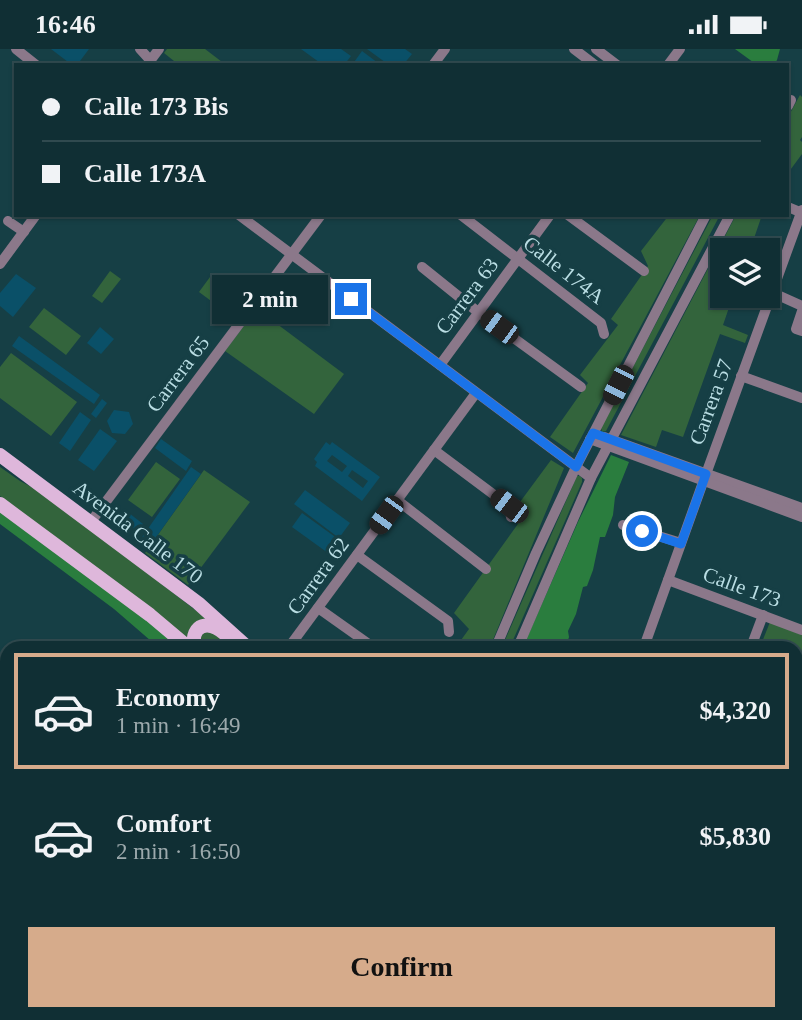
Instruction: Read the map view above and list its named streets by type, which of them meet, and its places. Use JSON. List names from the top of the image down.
{
  "streets": {
    "main road": ["Avenida Calle 170"],
    "street": [
      "Calle 174A",
      "Carrera 63",
      "Carrera 65",
      "Carrera 57",
      "Carrera 62",
      "Calle 173"
    ]
  },
  "crossings": [
    ["Calle 174A", "Carrera 63"],
    ["Carrera 65", "Avenida Calle 170"],
    ["Carrera 57", "Calle 173"]
  ],
  "page": {
    "status": "16:46",
    "banner": ["Calle 173 Bis", "Calle 173A"],
    "bubble": "2 min",
    "list": [
      {
        "name": "Economy",
        "note": "1 min · 16:49",
        "value": "$4,320"
      },
      {
        "name": "Comfort",
        "note": "2 min · 16:50",
        "value": "$5,830"
      }
    ],
    "buttons": "Confirm"
  }
}
